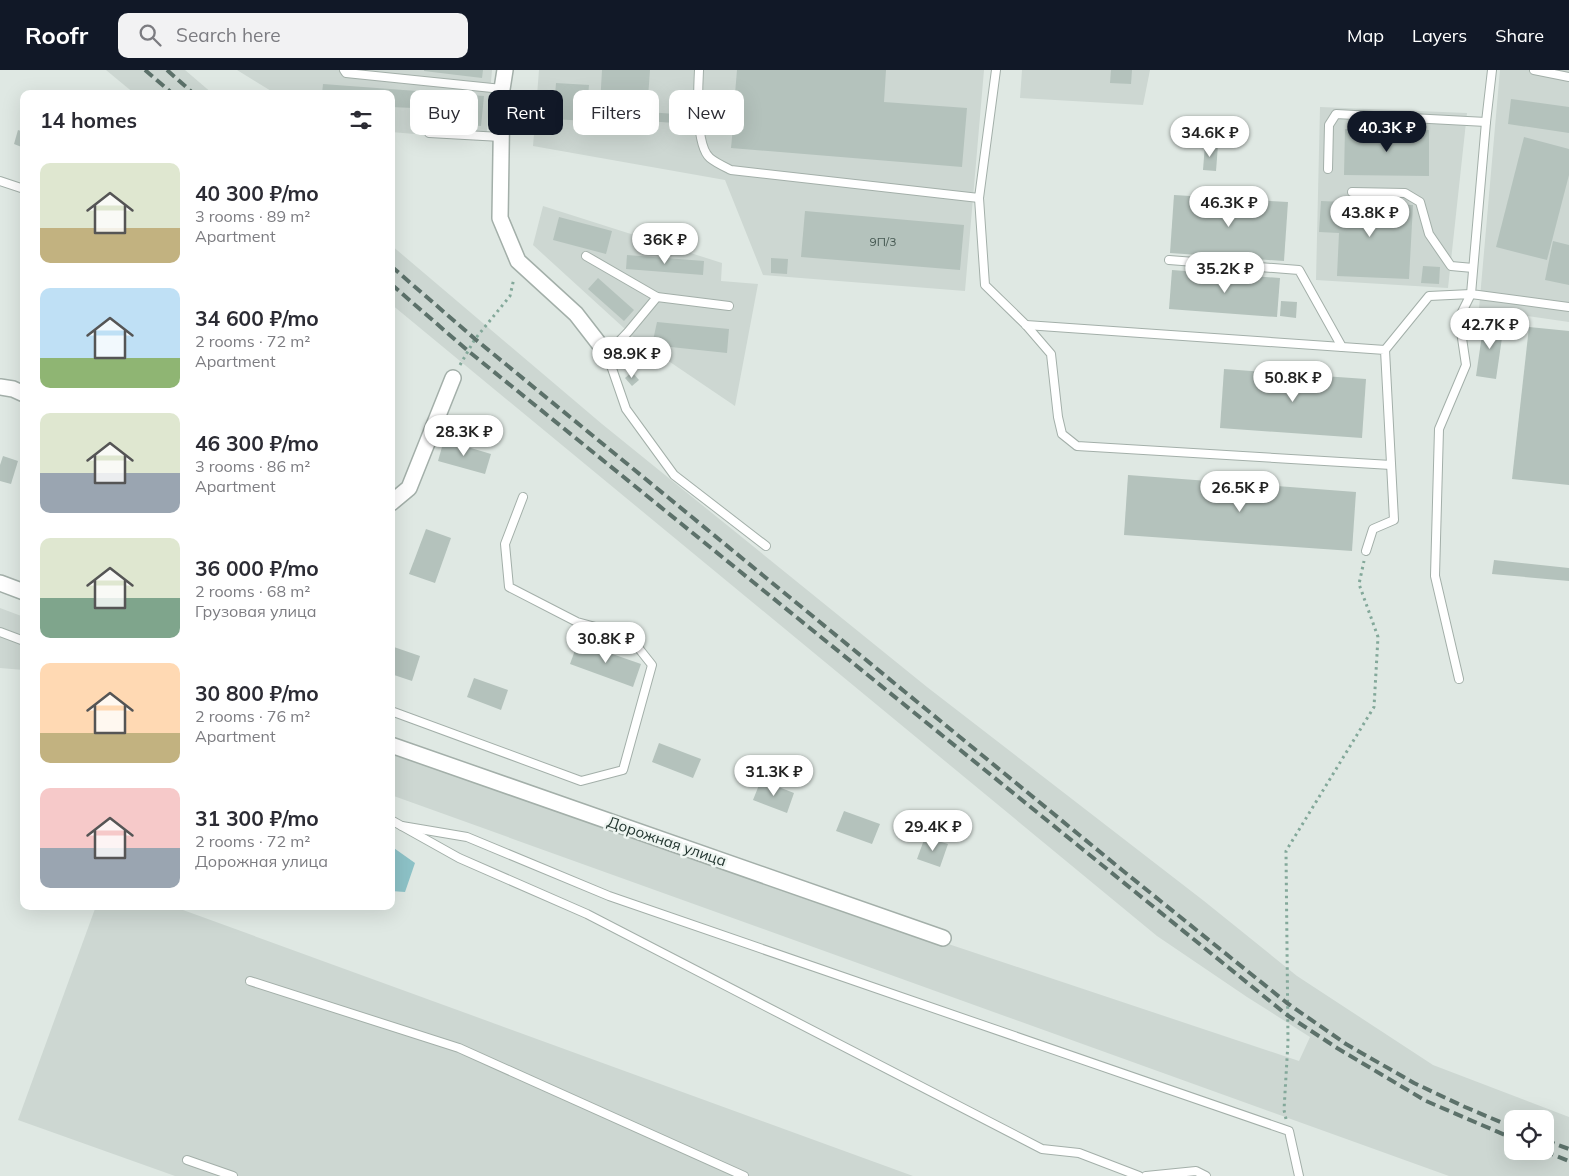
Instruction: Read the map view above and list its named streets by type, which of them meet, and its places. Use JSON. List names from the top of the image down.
{
  "streets": {
    "street": ["Дорожная улица"]
  },
  "house_numbers": ["9П/3"],
  "page": {
    "header": "Roofr",
    "search": "Search here",
    "nav": ["Map", "Layers", "Share"],
    "chip": [
      "Buy",
      "Rent",
      "Filters",
      "New"
    ],
    "heading": "14 homes",
    "price": [
      "40.3K ₽",
      "34.6K ₽",
      "46.3K ₽",
      "43.8K ₽",
      "36K ₽",
      "35.2K ₽",
      "42.7K ₽",
      "98.9K ₽",
      "50.8K ₽",
      "28.3K ₽",
      "26.5K ₽",
      "30.8K ₽",
      "31.3K ₽",
      "29.4K ₽"
    ],
    "list": [
      {
        "name": "40 300 ₽/mo",
        "note": "3 rooms · 89 m² · Apartment"
      },
      {
        "name": "34 600 ₽/mo",
        "note": "2 rooms · 72 m² · Apartment"
      },
      {
        "name": "46 300 ₽/mo",
        "note": "3 rooms · 86 m² · Apartment"
      },
      {
        "name": "36 000 ₽/mo",
        "note": "2 rooms · 68 m² · Грузовая улица"
      },
      {
        "name": "30 800 ₽/mo",
        "note": "2 rooms · 76 m² · Apartment"
      },
      {
        "name": "31 300 ₽/mo",
        "note": "2 rooms · 72 m² · Дорожная улица"
      }
    ]
  }
}
